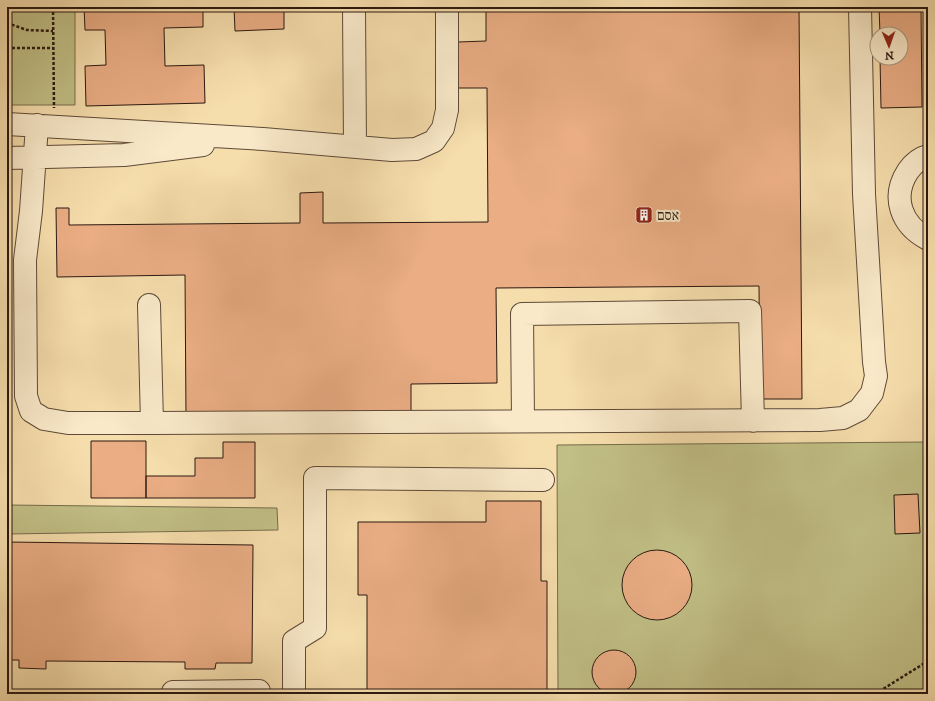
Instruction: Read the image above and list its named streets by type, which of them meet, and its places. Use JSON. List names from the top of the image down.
{
  "places": {
    "building": ["אסם"]
  },
  "north": "bottom"
}
